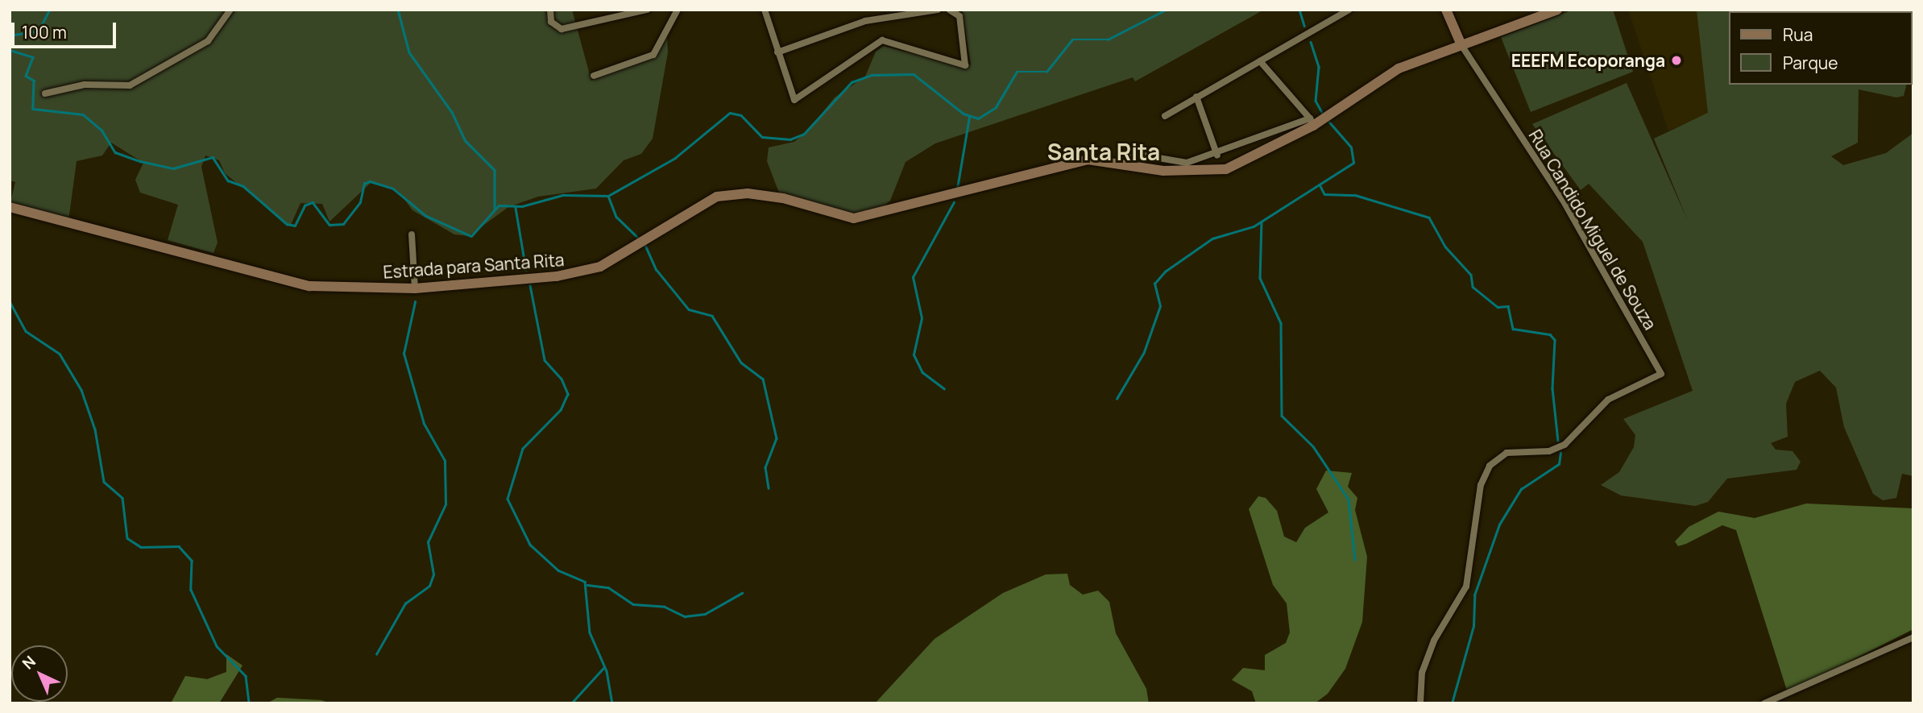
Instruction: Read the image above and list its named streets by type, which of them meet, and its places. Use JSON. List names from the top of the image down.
{
  "streets": {
    "main road": ["Estrada para Santa Rita"],
    "street": ["Rua Candido Miguel de Souza"]
  },
  "crossings": [
    ["Rua Candido Miguel de Souza", "Estrada para Santa Rita"]
  ],
  "districts": ["Santa Rita"],
  "places": ["EEEFM Ecoporanga"],
  "legend": ["Rua", "Parque"],
  "scale_bar": "100 m",
  "north": "top left"
}
